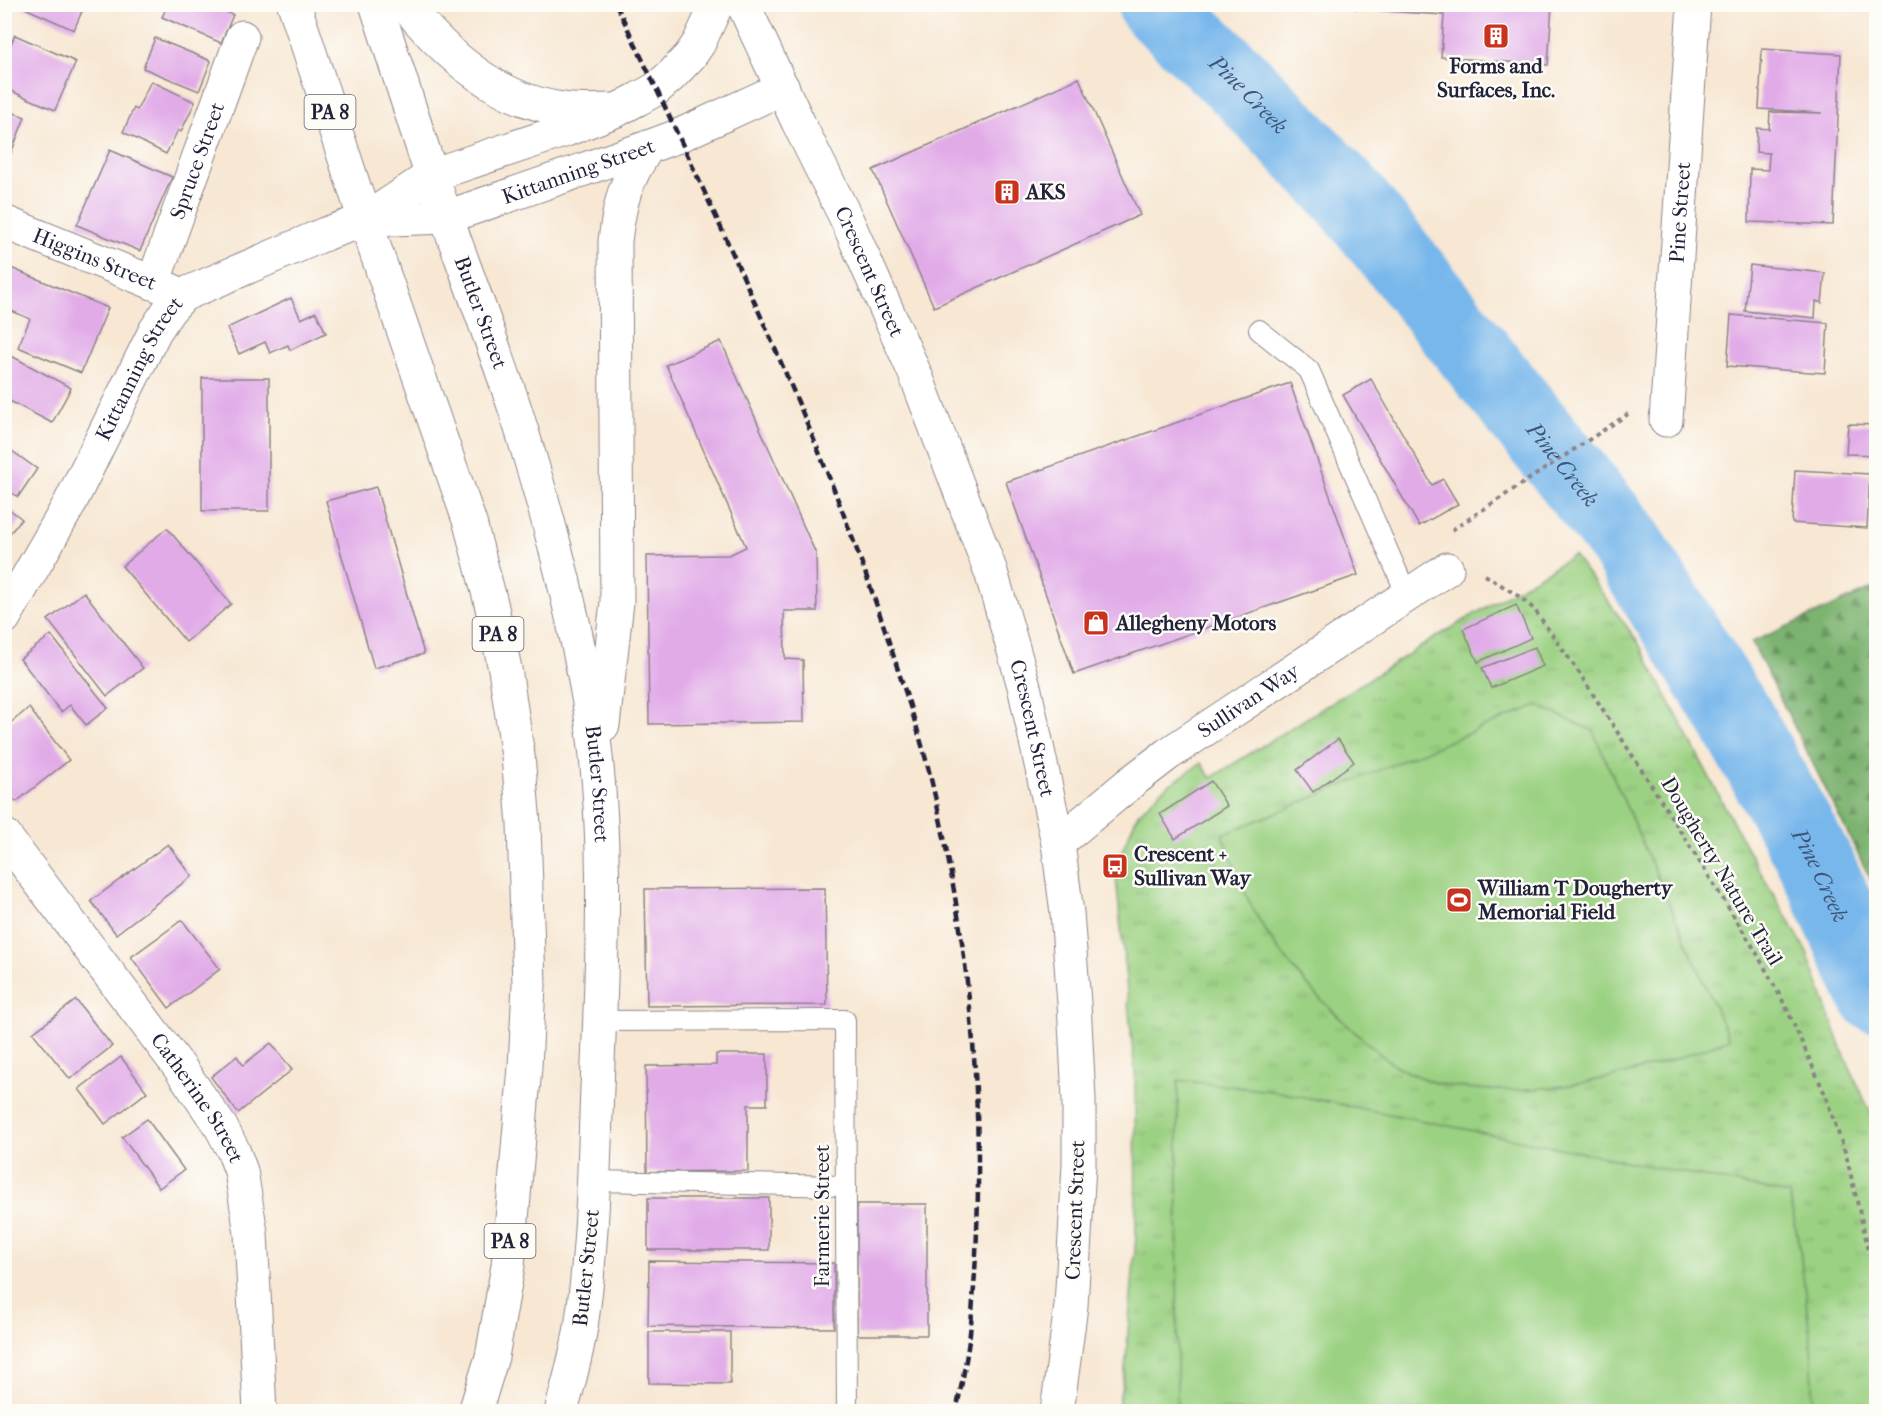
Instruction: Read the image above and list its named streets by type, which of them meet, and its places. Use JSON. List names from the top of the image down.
{
  "streets": {
    "main road": [
      "PA 8",
      "Spruce Street",
      "Kittanning Street",
      "Pine Street",
      "Higgins Street",
      "Crescent Street",
      "Butler Street",
      "Sullivan Way",
      "Catherine Street"
    ],
    "lane": ["Farmerie Street"],
    "path": ["Dougherty Nature Trail"]
  },
  "crossings": [
    ["PA 8", "Kittanning Street"],
    ["Spruce Street", "Higgins Street"],
    ["Kittanning Street", "Higgins Street"],
    ["Kittanning Street", "Crescent Street"],
    ["Kittanning Street", "Butler Street"],
    ["Crescent Street", "Sullivan Way"],
    ["Butler Street", "Farmerie Street"]
  ],
  "water": ["Pine Creek"],
  "places": {
    "building": ["Forms and Surfaces, Inc.", "AKS"],
    "shop": ["Allegheny Motors"],
    "bus stop": ["Crescent + Sullivan Way"],
    "sports": ["William T Dougherty Memorial Field"]
  }
}
